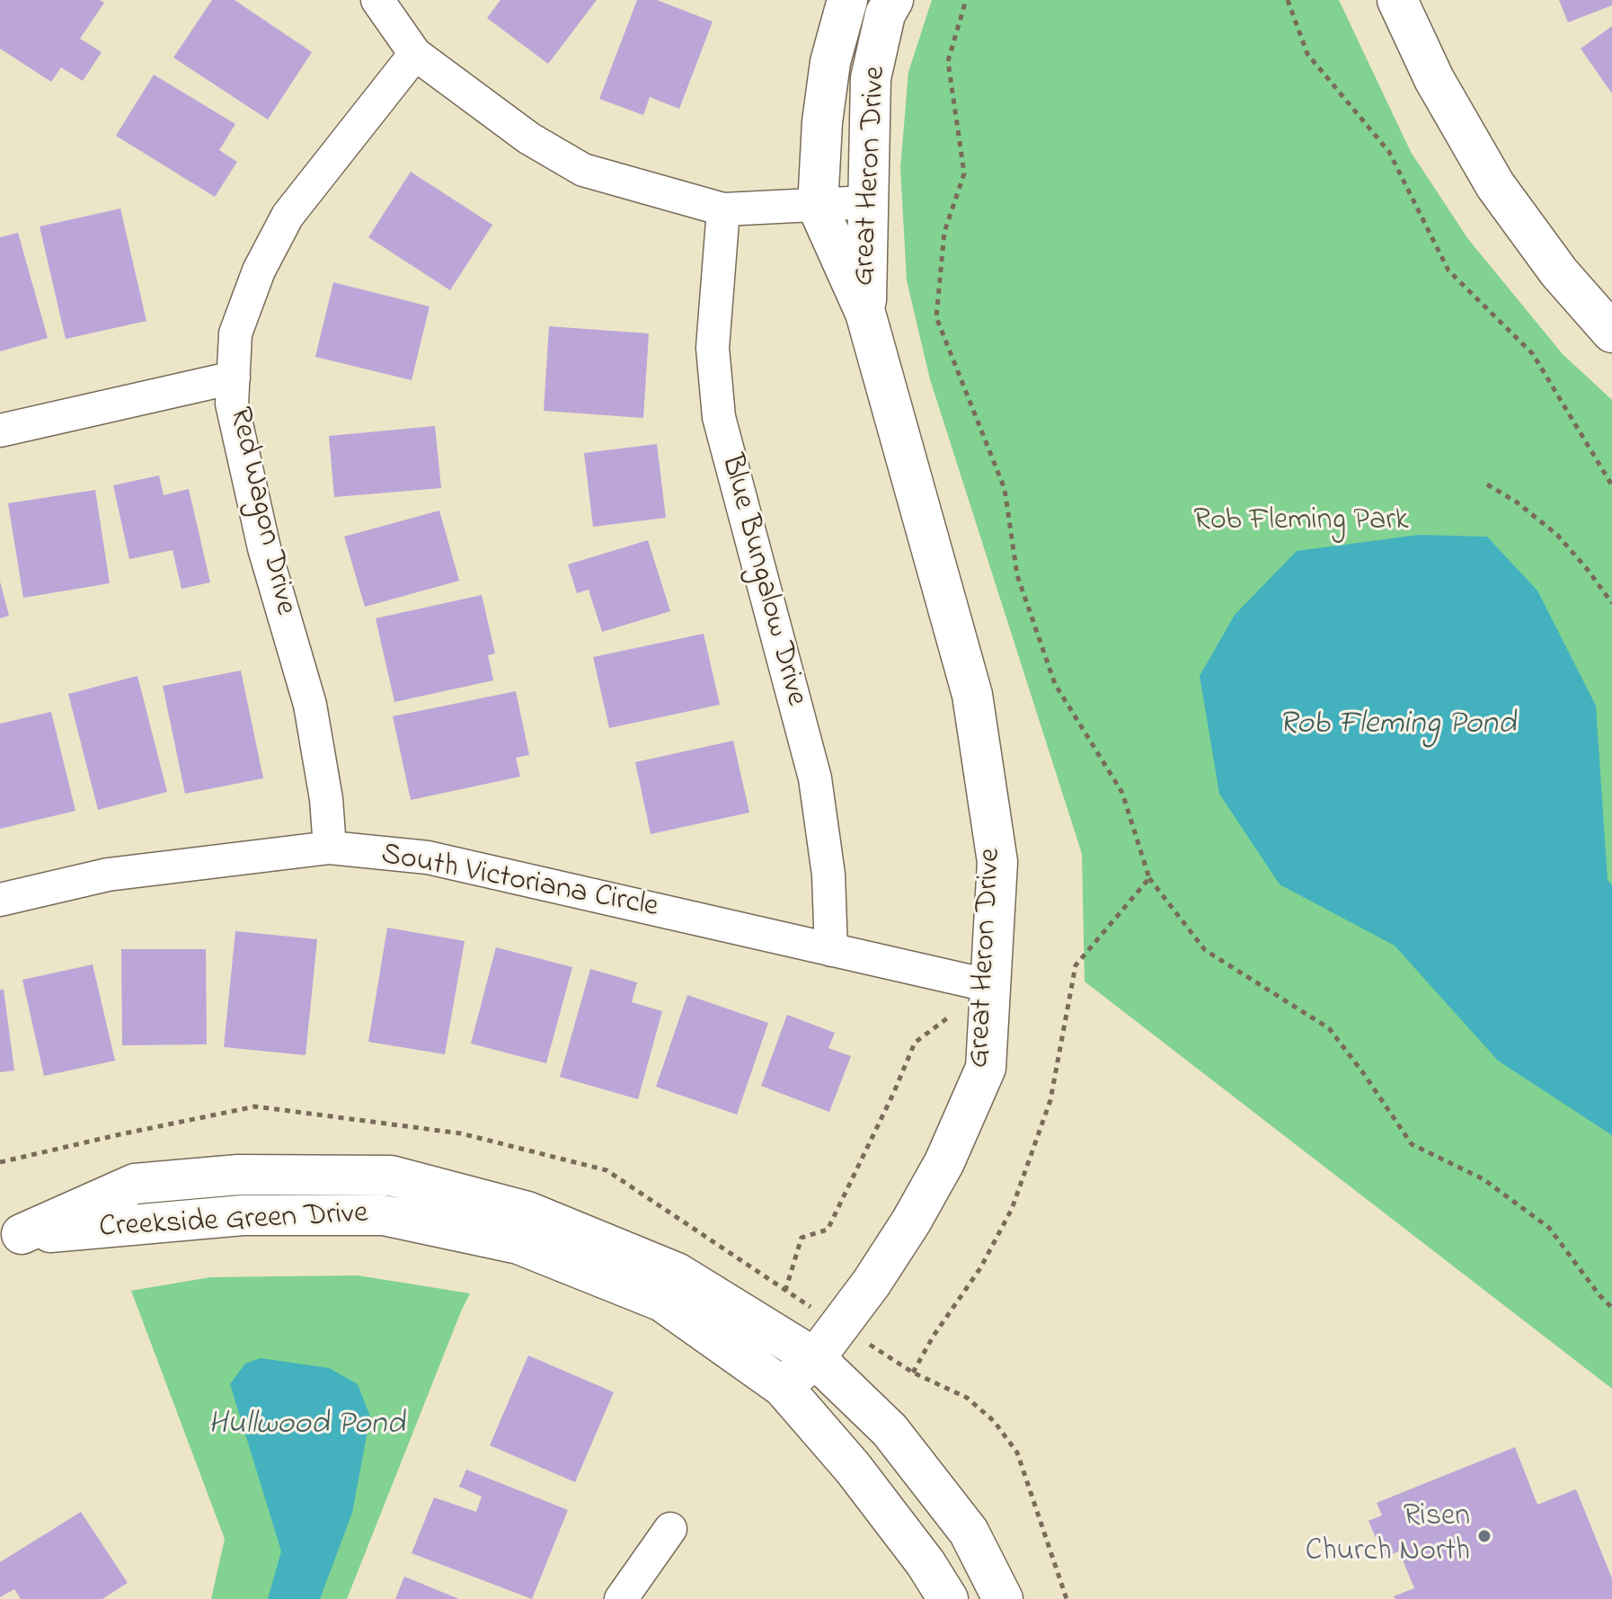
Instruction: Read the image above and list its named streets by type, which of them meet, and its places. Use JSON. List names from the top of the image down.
{
  "streets": {
    "main road": ["Great Heron Drive", "Creekside Green Drive"],
    "street": ["Red Wagon Drive", "Blue Bungalow Drive", "South Victoriana Circle"]
  },
  "crossings": [
    ["Great Heron Drive", "South Victoriana Circle"],
    ["Great Heron Drive", "Creekside Green Drive"],
    ["Red Wagon Drive", "South Victoriana Circle"],
    ["Blue Bungalow Drive", "South Victoriana Circle"]
  ],
  "water": ["Rob Fleming Pond", "Hullwood Pond"],
  "parks": ["Rob Fleming Park"],
  "places": ["Risen Church North"]
}
